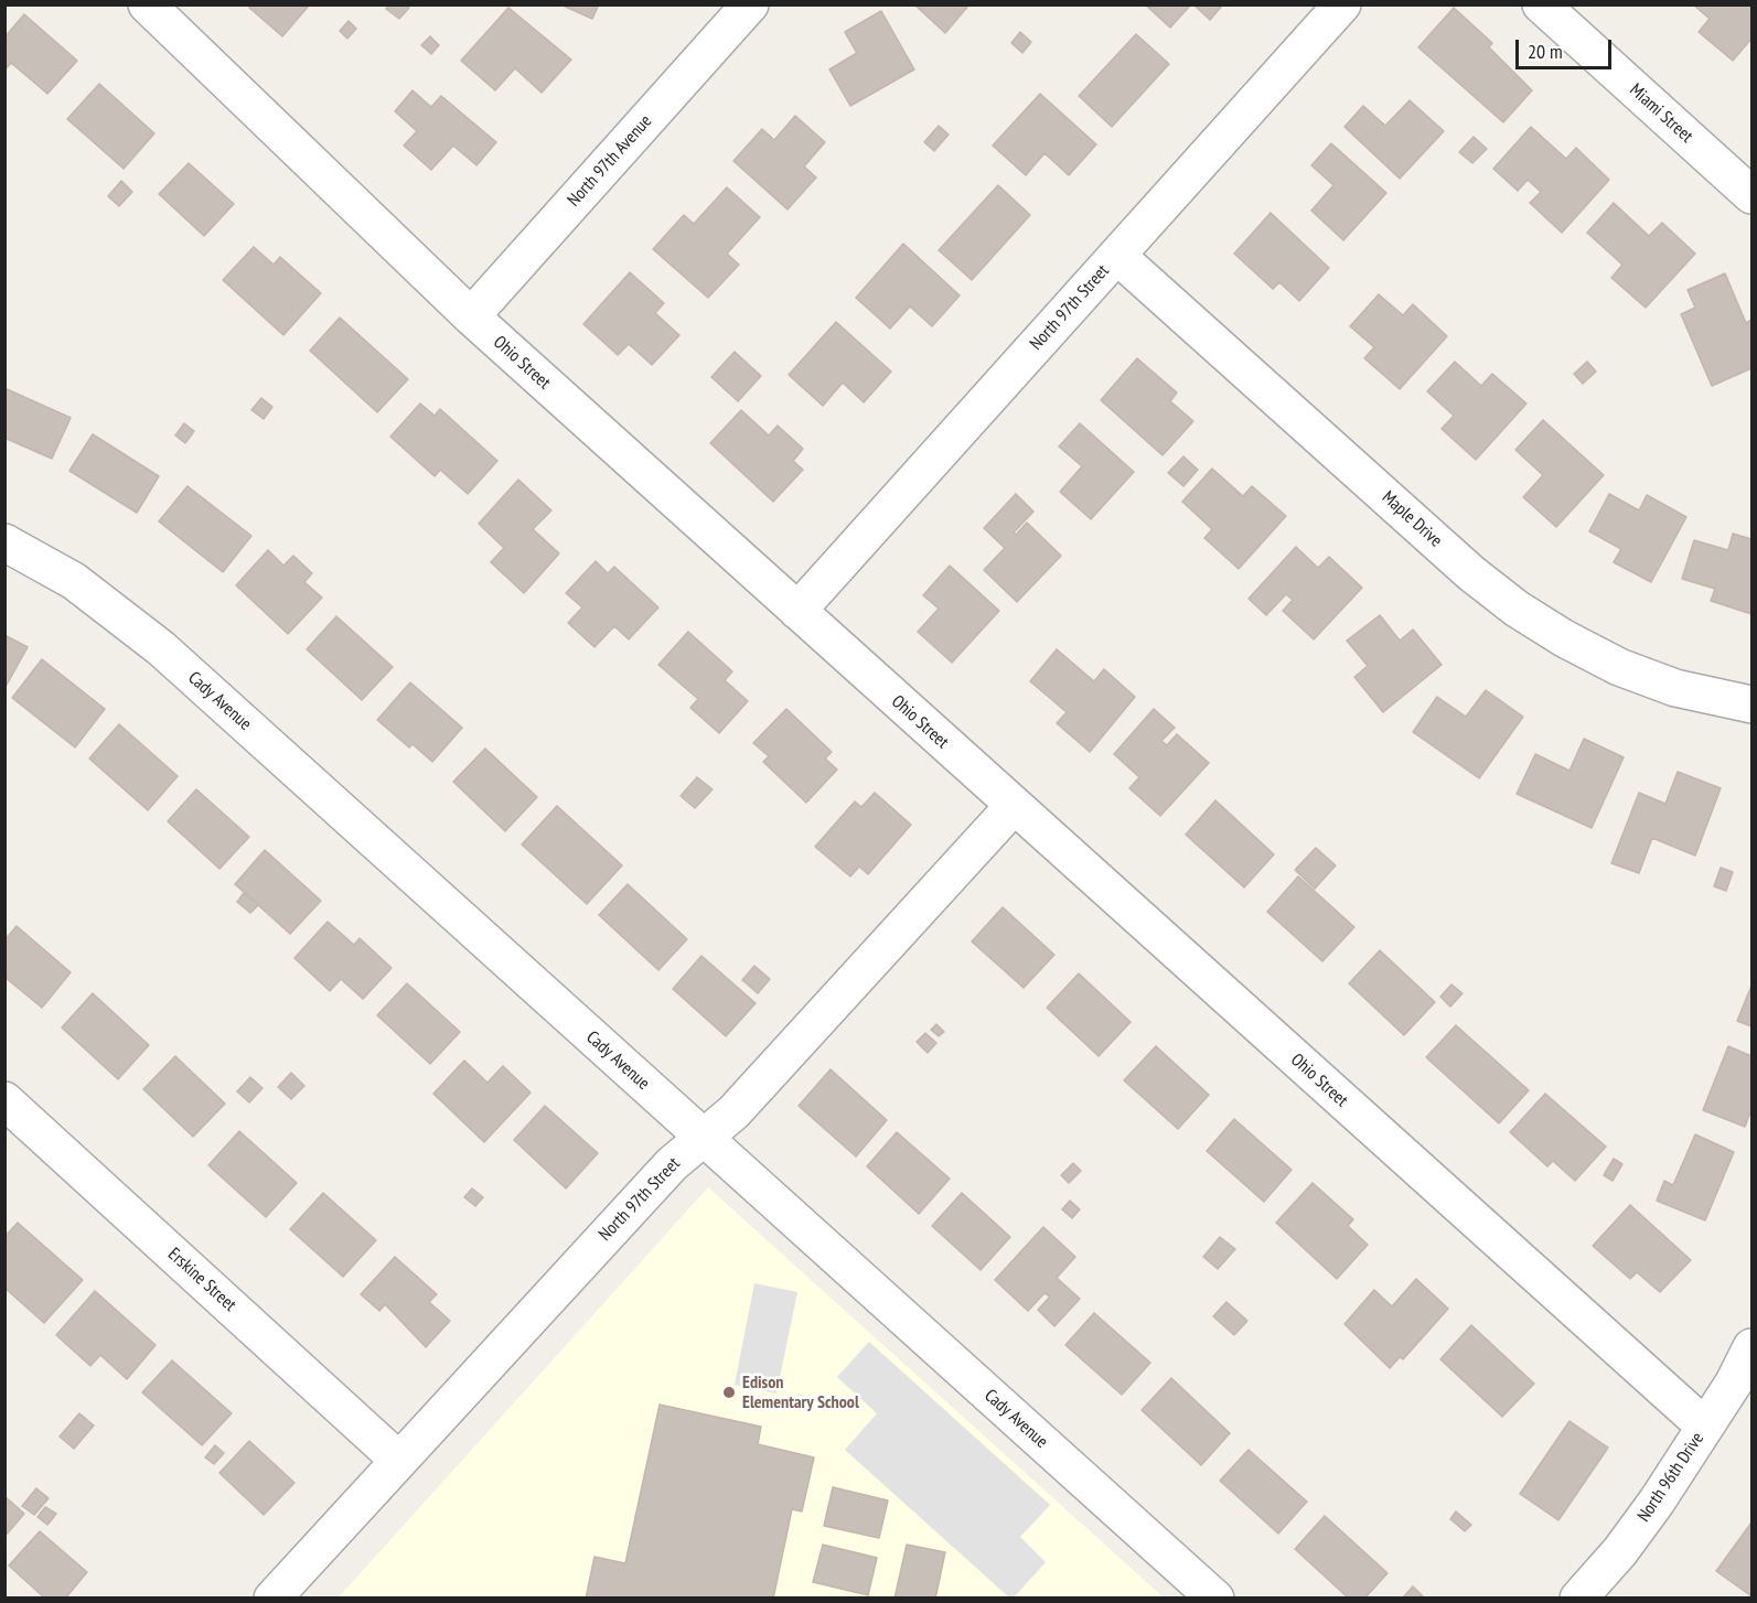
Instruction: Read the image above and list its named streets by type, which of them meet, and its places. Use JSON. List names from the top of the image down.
{
  "streets": {
    "street": [
      "Miami Street",
      "North 97th Avenue",
      "North 97th Street",
      "Ohio Street",
      "Maple Drive",
      "Cady Avenue",
      "Erskine Street",
      "North 96th Drive"
    ]
  },
  "crossings": [
    ["North 97th Avenue", "Ohio Street"],
    ["North 97th Street", "Ohio Street"],
    ["North 97th Street", "Maple Drive"],
    ["North 97th Street", "Cady Avenue"],
    ["North 97th Street", "Erskine Street"],
    ["Ohio Street", "North 96th Drive"]
  ],
  "places": ["Edison Elementary School"],
  "scale_bar": "20 m"
}
